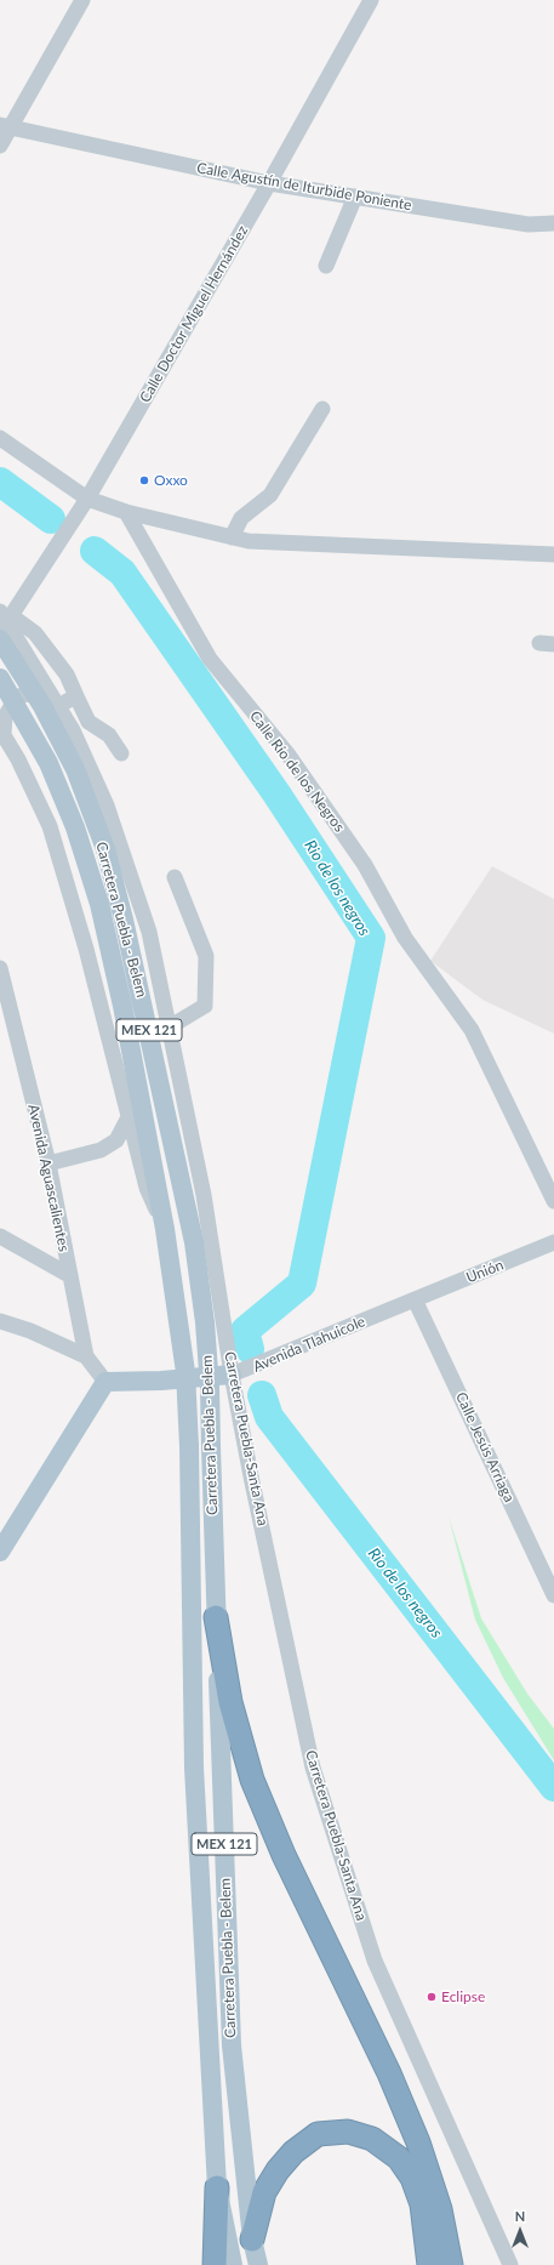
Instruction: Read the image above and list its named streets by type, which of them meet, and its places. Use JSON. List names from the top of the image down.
{
  "streets": {
    "main road": ["Carretera Puebla - Belem", "MEX 121", "Avenida Tlahuicole"],
    "street": [
      "Calle Agustín de Iturbide Poniente",
      "Calle Doctor Miguel Hernández",
      "Calle Río de los Negros",
      "Avenida Aguascalientes",
      "Unión",
      "Carretera Puebla-Santa Ana",
      "Calle Jesús Arriaga"
    ]
  },
  "crossings": [
    ["Calle Agustín de Iturbide Poniente", "Calle Doctor Miguel Hernández"],
    ["Calle Doctor Miguel Hernández", "Carretera Puebla - Belem"],
    ["Calle Doctor Miguel Hernández", "Carretera Puebla-Santa Ana"],
    ["Carretera Puebla - Belem", "Carretera Puebla-Santa Ana"],
    ["Avenida Aguascalientes", "Avenida Tlahuicole"],
    ["Unión", "Avenida Tlahuicole"],
    ["Unión", "Calle Jesús Arriaga"],
    ["Avenida Tlahuicole", "Carretera Puebla-Santa Ana"],
    ["Avenida Tlahuicole", "Calle Jesús Arriaga"]
  ],
  "water": ["Rio de los negros"],
  "places": ["Oxxo", "Eclipse"],
  "north": "top"
}
